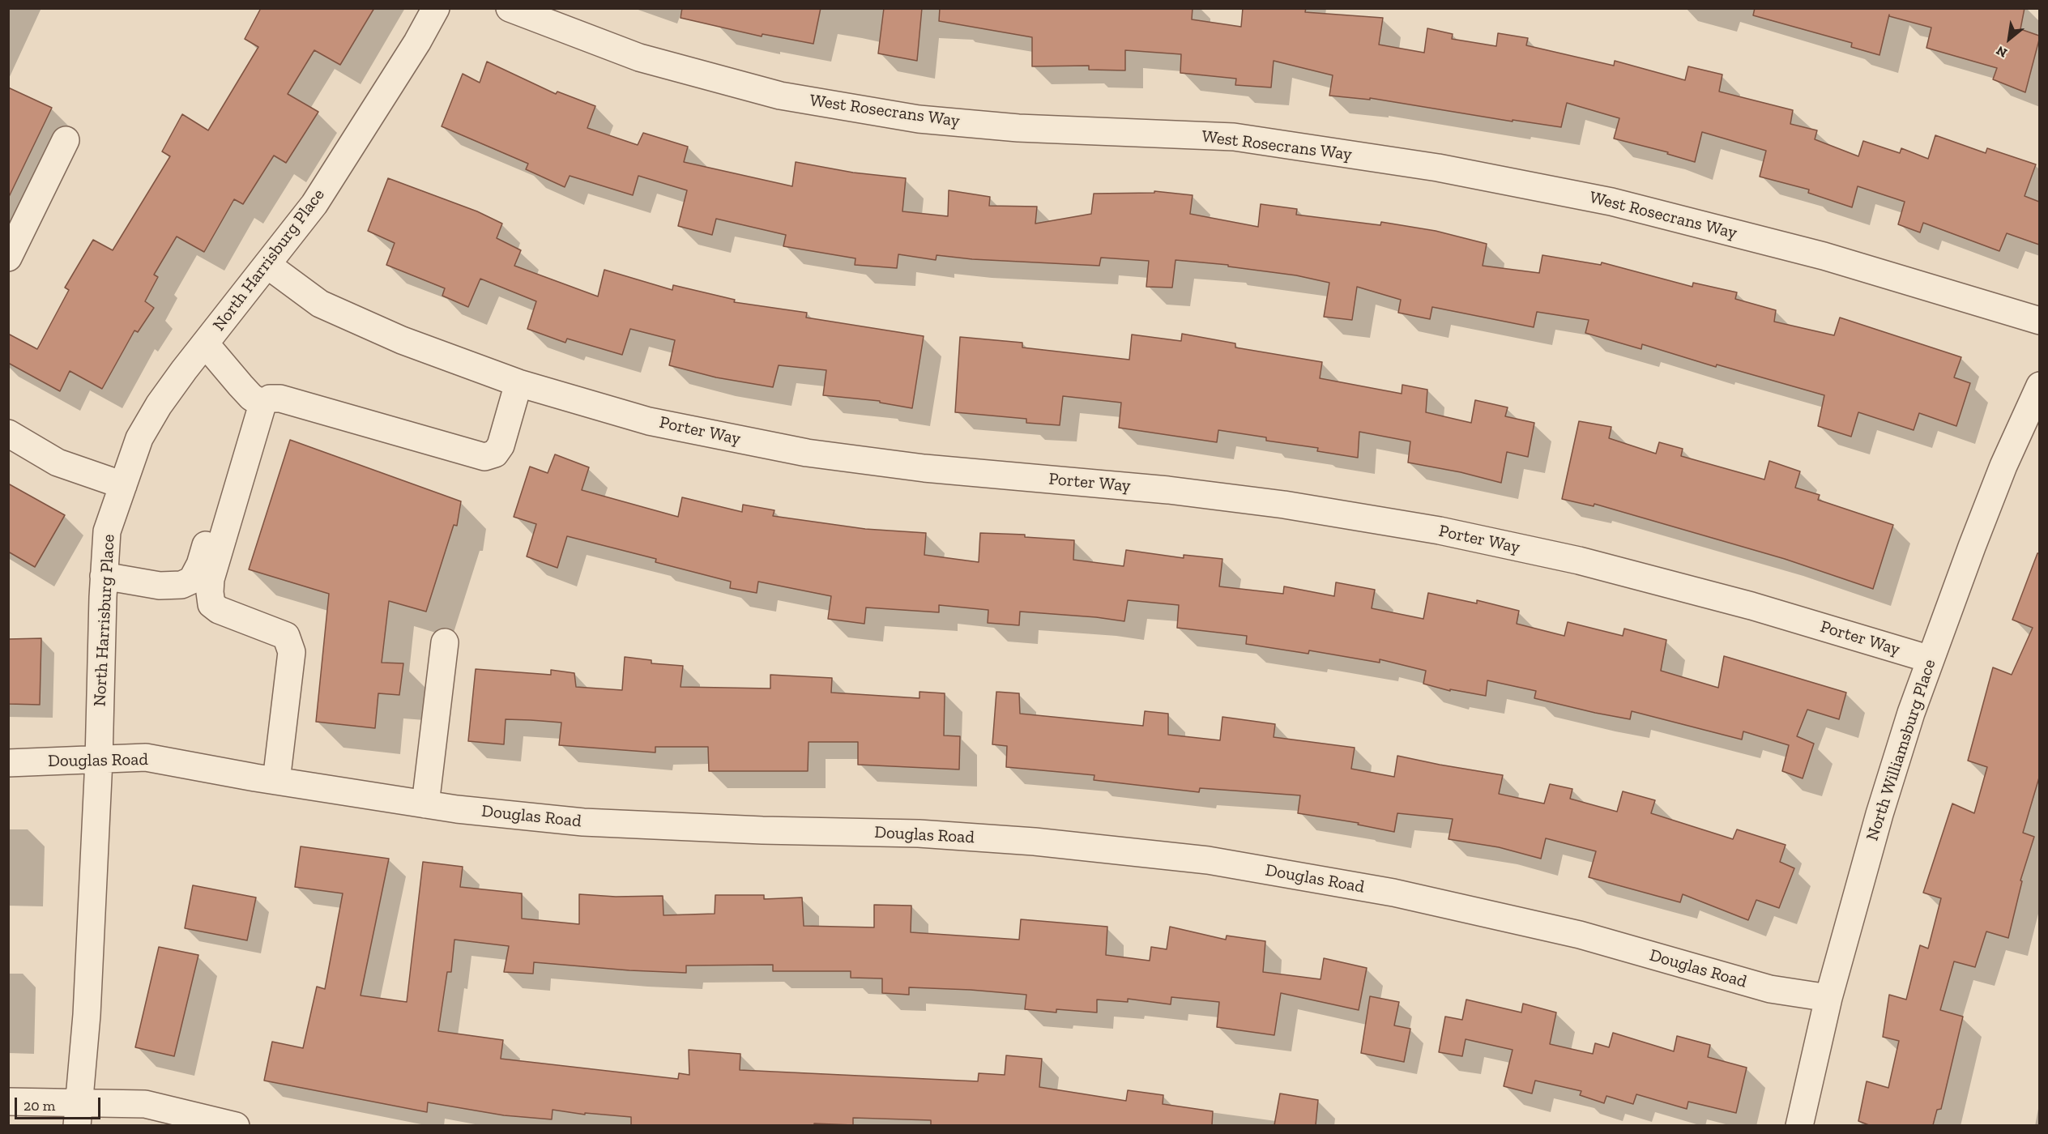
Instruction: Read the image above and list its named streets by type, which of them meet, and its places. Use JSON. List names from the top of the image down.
{
  "streets": {
    "street": [
      "West Rosecrans Way",
      "North Harrisburg Place",
      "Porter Way",
      "North Williamsburg Place",
      "Douglas Road"
    ]
  },
  "crossings": [
    ["North Harrisburg Place", "Porter Way"],
    ["North Harrisburg Place", "Douglas Road"],
    ["Porter Way", "North Williamsburg Place"],
    ["North Williamsburg Place", "Douglas Road"]
  ],
  "scale_bar": "20 m",
  "north": "bottom left"
}
